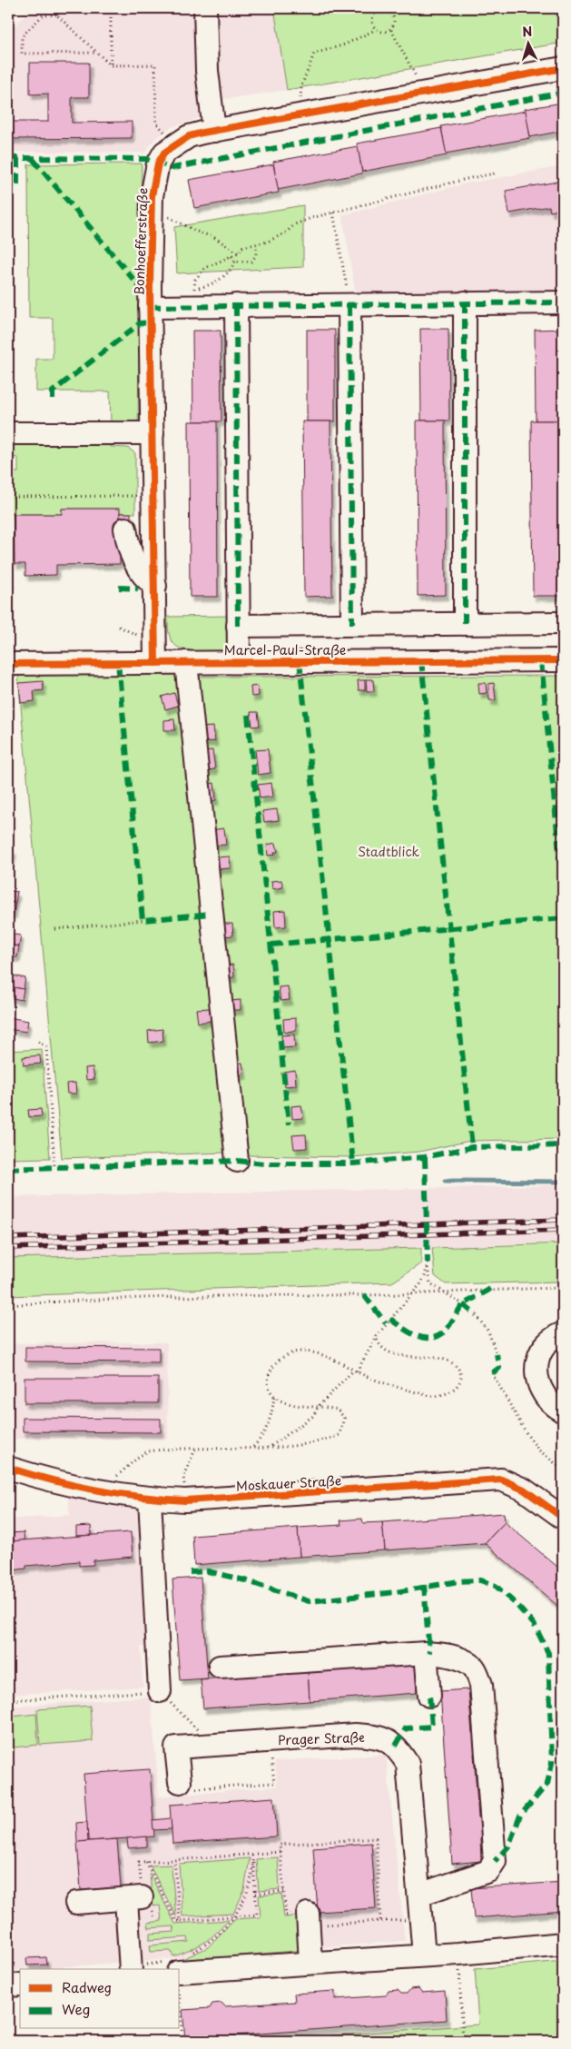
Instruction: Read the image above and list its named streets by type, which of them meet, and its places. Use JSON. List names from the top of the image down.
{
  "streets": {
    "street": [
      "Bonhoefferstraße",
      "Marcel-Paul-Straße",
      "Moskauer Straße",
      "Prager Straße"
    ]
  },
  "crossings": [
    ["Bonhoefferstraße", "Marcel-Paul-Straße"]
  ],
  "parks": ["Stadtblick"],
  "legend": ["Radweg", "Weg"],
  "north": "top"
}
